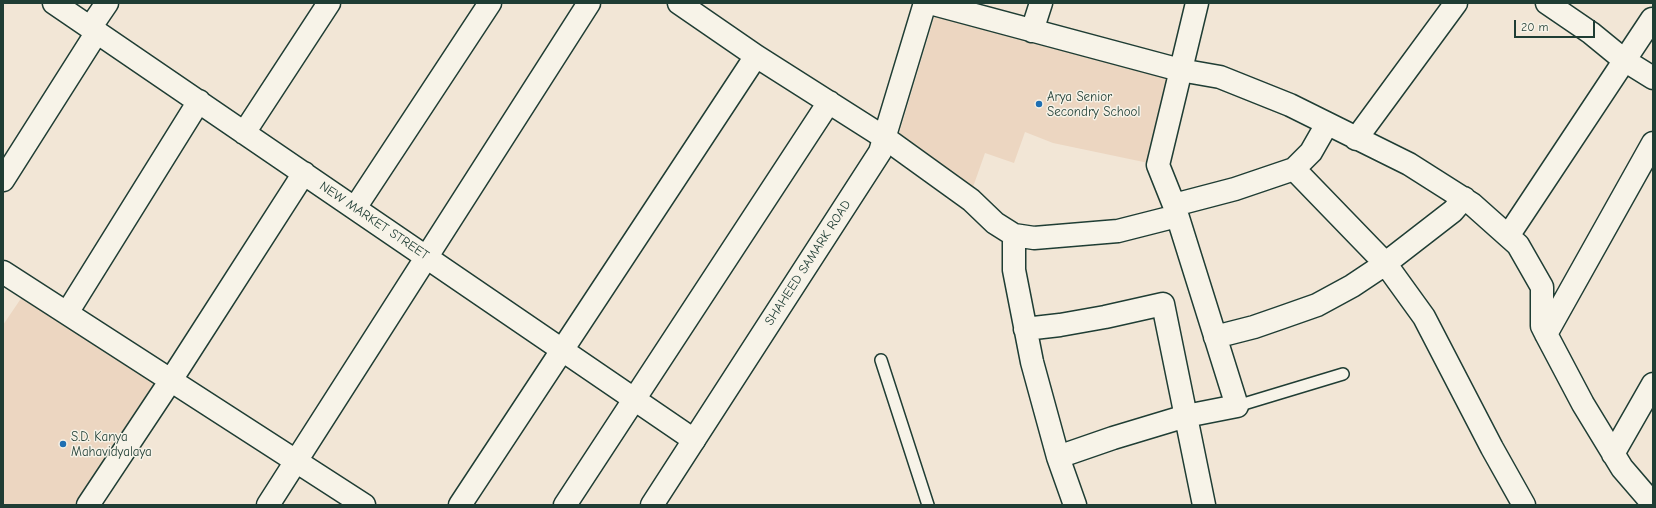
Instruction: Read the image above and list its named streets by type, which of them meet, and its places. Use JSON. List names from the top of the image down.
{
  "streets": {
    "street": ["NEW MARKET STREET", "SHAHEED SAMARK ROAD"]
  },
  "crossings": [
    ["NEW MARKET STREET", "SHAHEED SAMARK ROAD"]
  ],
  "places": ["Arya Senior Secondry School", "S.D. Kanya Mahavidyalaya"],
  "scale_bar": "20 m"
}
